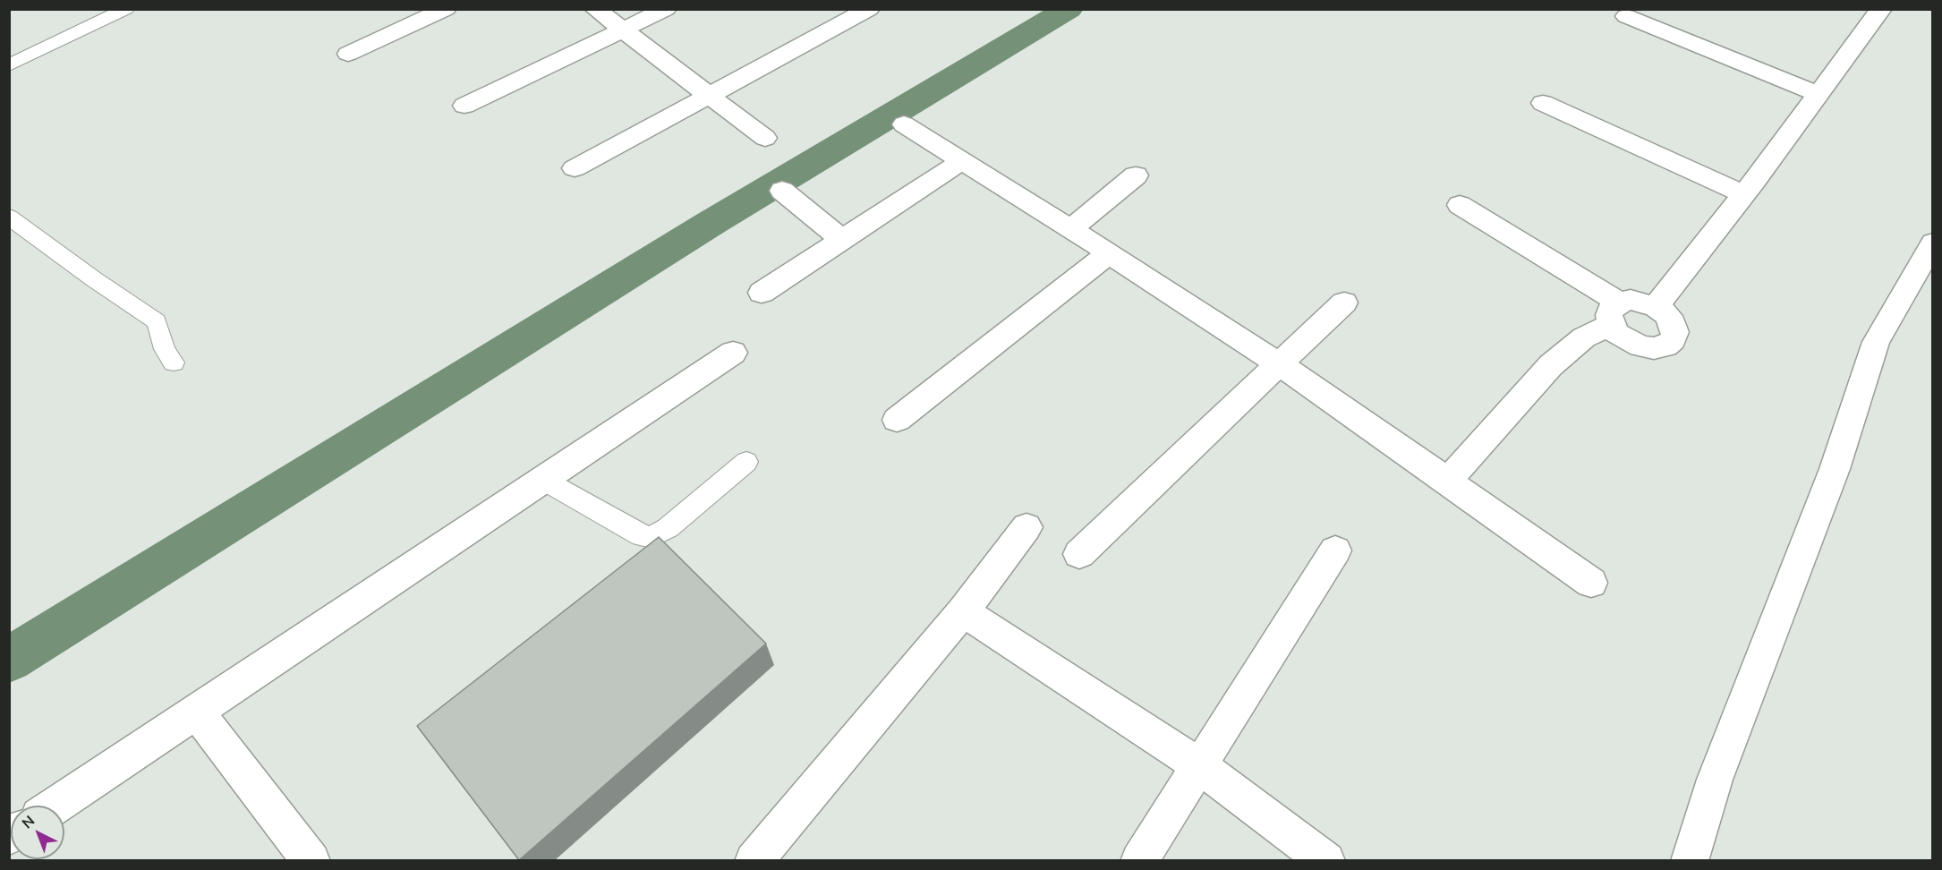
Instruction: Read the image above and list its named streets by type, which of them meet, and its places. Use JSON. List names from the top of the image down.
{
  "north": "top left"
}
